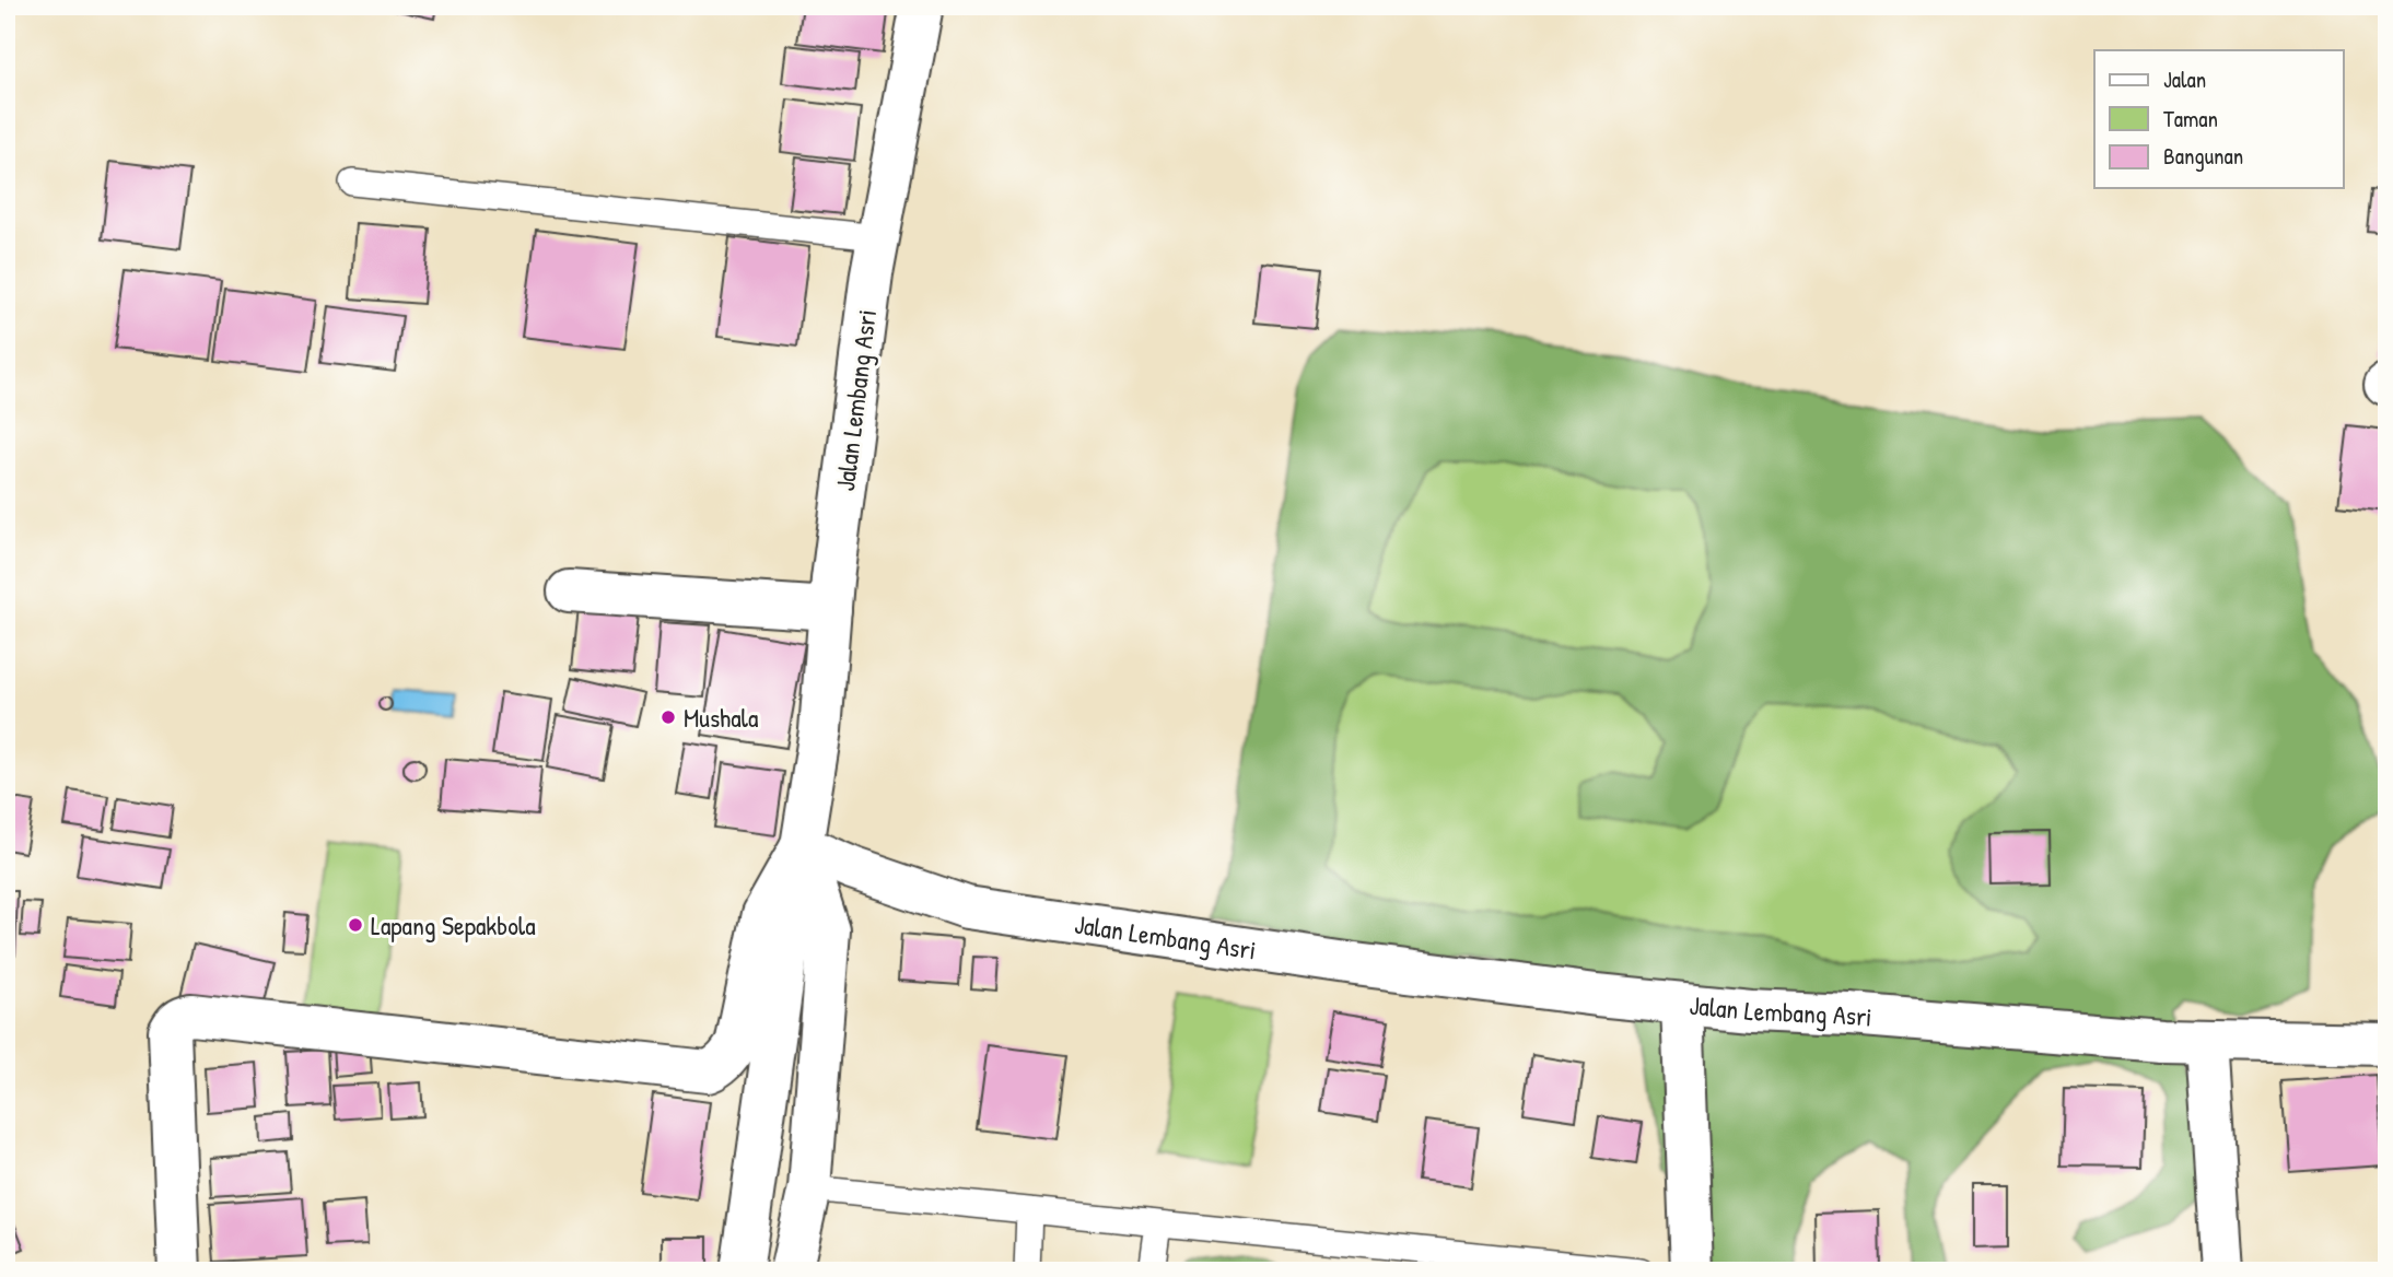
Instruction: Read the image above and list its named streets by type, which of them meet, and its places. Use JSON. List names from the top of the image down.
{
  "streets": {
    "street": ["Jalan Lembang Asri"]
  },
  "places": ["Mushala", "Lapang Sepakbola"],
  "legend": ["Jalan", "Taman", "Bangunan"]
}
